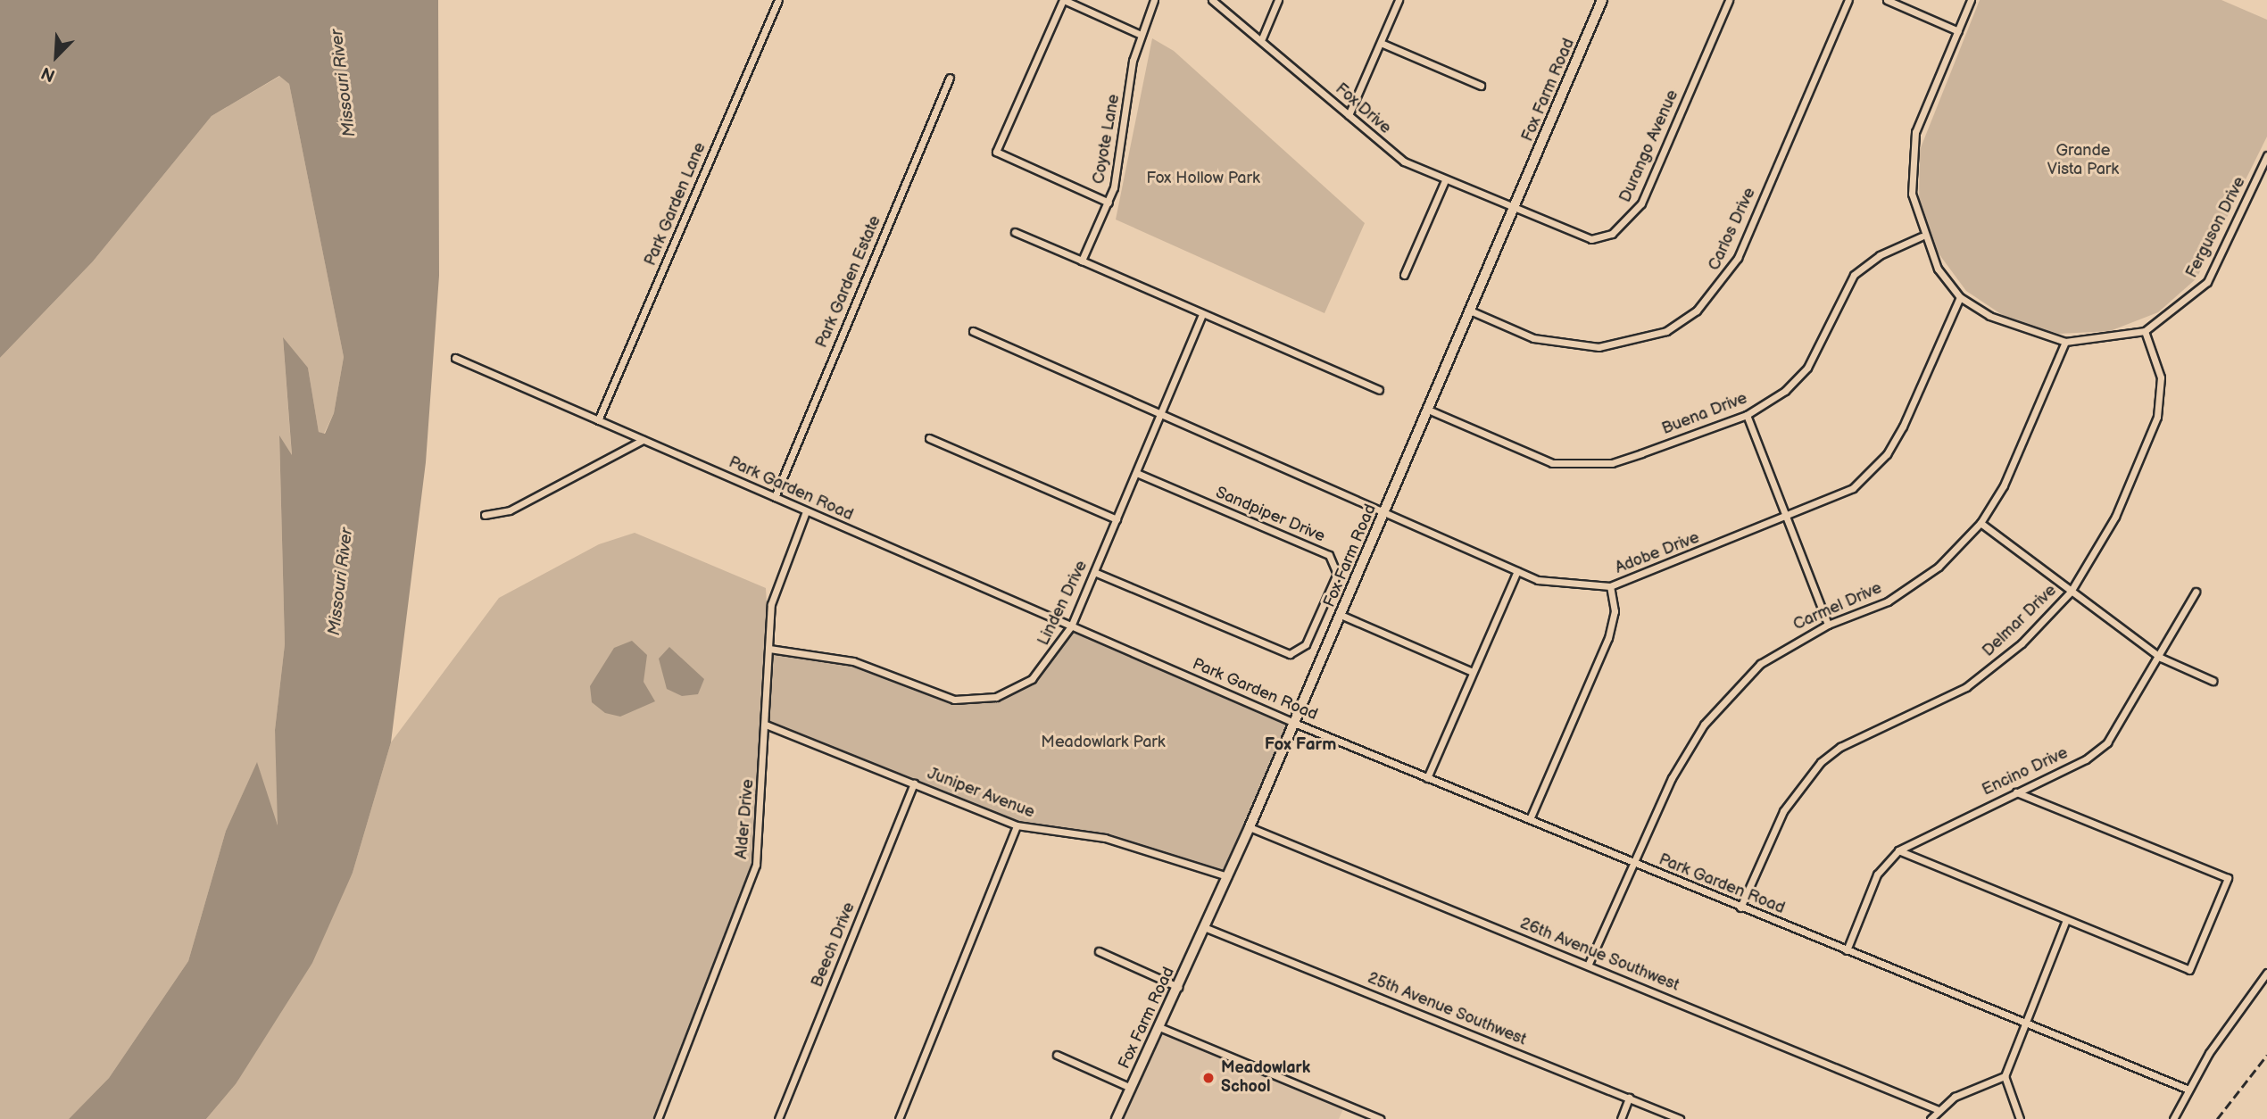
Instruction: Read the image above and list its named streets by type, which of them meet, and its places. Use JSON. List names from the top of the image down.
{
  "streets": {
    "street": [
      "Fox Farm Road",
      "Fox Drive",
      "Coyote Lane",
      "Durango Avenue",
      "Park Garden Lane",
      "Ferguson Drive",
      "Carlos Drive",
      "Park Garden Estate",
      "Buena Drive",
      "Park Garden Road",
      "Sandpiper Drive",
      "Adobe Drive",
      "Linden Drive",
      "Carmel Drive",
      "Delmar Drive",
      "Encino Drive",
      "Juniper Avenue",
      "Alder Drive",
      "Beech Drive",
      "26th Avenue Southwest",
      "25th Avenue Southwest"
    ]
  },
  "crossings": [
    ["Fox Farm Road", "Fox Drive"],
    ["Fox Farm Road", "Durango Avenue"],
    ["Fox Farm Road", "Carlos Drive"],
    ["Fox Farm Road", "Buena Drive"],
    ["Fox Farm Road", "Park Garden Road"],
    ["Fox Farm Road", "Adobe Drive"],
    ["Fox Farm Road", "Juniper Avenue"],
    ["Fox Farm Road", "26th Avenue Southwest"],
    ["Fox Farm Road", "25th Avenue Southwest"],
    ["Fox Drive", "Durango Avenue"],
    ["Park Garden Lane", "Park Garden Road"],
    ["Ferguson Drive", "Delmar Drive"],
    ["Park Garden Estate", "Park Garden Road"],
    ["Park Garden Road", "Linden Drive"],
    ["Park Garden Road", "Carmel Drive"],
    ["Park Garden Road", "Delmar Drive"],
    ["Park Garden Road", "Encino Drive"],
    ["Park Garden Road", "Alder Drive"],
    ["Sandpiper Drive", "Linden Drive"],
    ["Adobe Drive", "Linden Drive"],
    ["Linden Drive", "Alder Drive"],
    ["Carmel Drive", "26th Avenue Southwest"],
    ["Juniper Avenue", "Alder Drive"],
    ["Juniper Avenue", "Beech Drive"]
  ],
  "districts": ["Fox Farm"],
  "water": ["Missouri River"],
  "parks": ["Grande Vista Park", "Fox Hollow Park", "Meadowlark Park"],
  "places": ["Meadowlark School"],
  "north": "bottom left"
}
